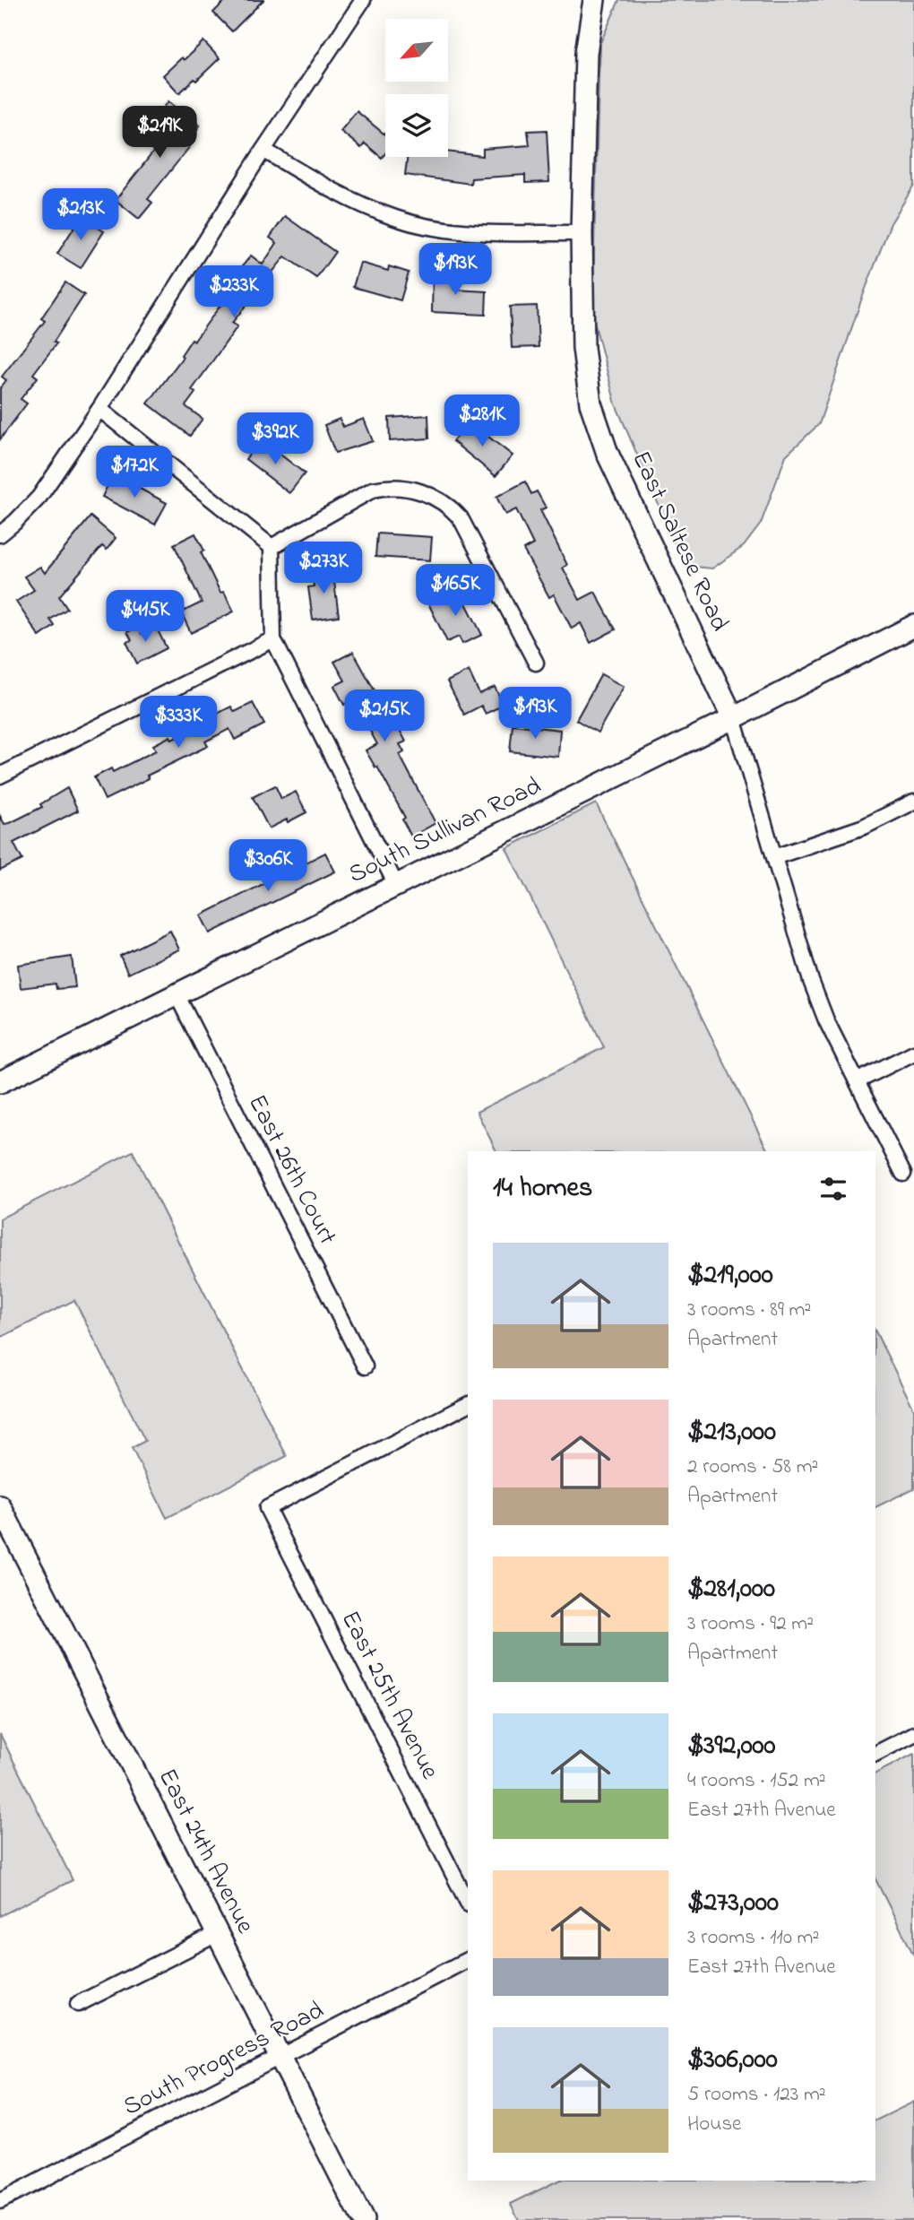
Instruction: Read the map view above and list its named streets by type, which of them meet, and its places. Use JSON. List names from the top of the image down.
{
  "streets": {
    "main road": ["East Saltese Road", "South Sullivan Road", "East 24th Avenue"],
    "street": ["East 26th Court", "East 25th Avenue", "South Progress Road"]
  },
  "crossings": [
    ["East Saltese Road", "South Sullivan Road"],
    ["South Sullivan Road", "East 26th Court"],
    ["East 24th Avenue", "South Progress Road"]
  ],
  "north": "bottom left",
  "page": {
    "price": [
      "$219K",
      "$213K",
      "$193K",
      "$233K",
      "$281K",
      "$392K",
      "$172K",
      "$273K",
      "$165K",
      "$415K",
      "$193K",
      "$215K",
      "$333K",
      "$306K"
    ],
    "heading": "14 homes",
    "list": [
      {
        "name": "$219,000",
        "note": "3 rooms · 89 m² · Apartment"
      },
      {
        "name": "$213,000",
        "note": "2 rooms · 58 m² · Apartment"
      },
      {
        "name": "$281,000",
        "note": "3 rooms · 92 m² · Apartment"
      },
      {
        "name": "$392,000",
        "note": "4 rooms · 152 m² · East 27th Avenue"
      },
      {
        "name": "$273,000",
        "note": "3 rooms · 110 m² · East 27th Avenue"
      },
      {
        "name": "$306,000",
        "note": "5 rooms · 123 m² · House"
      }
    ]
  }
}
